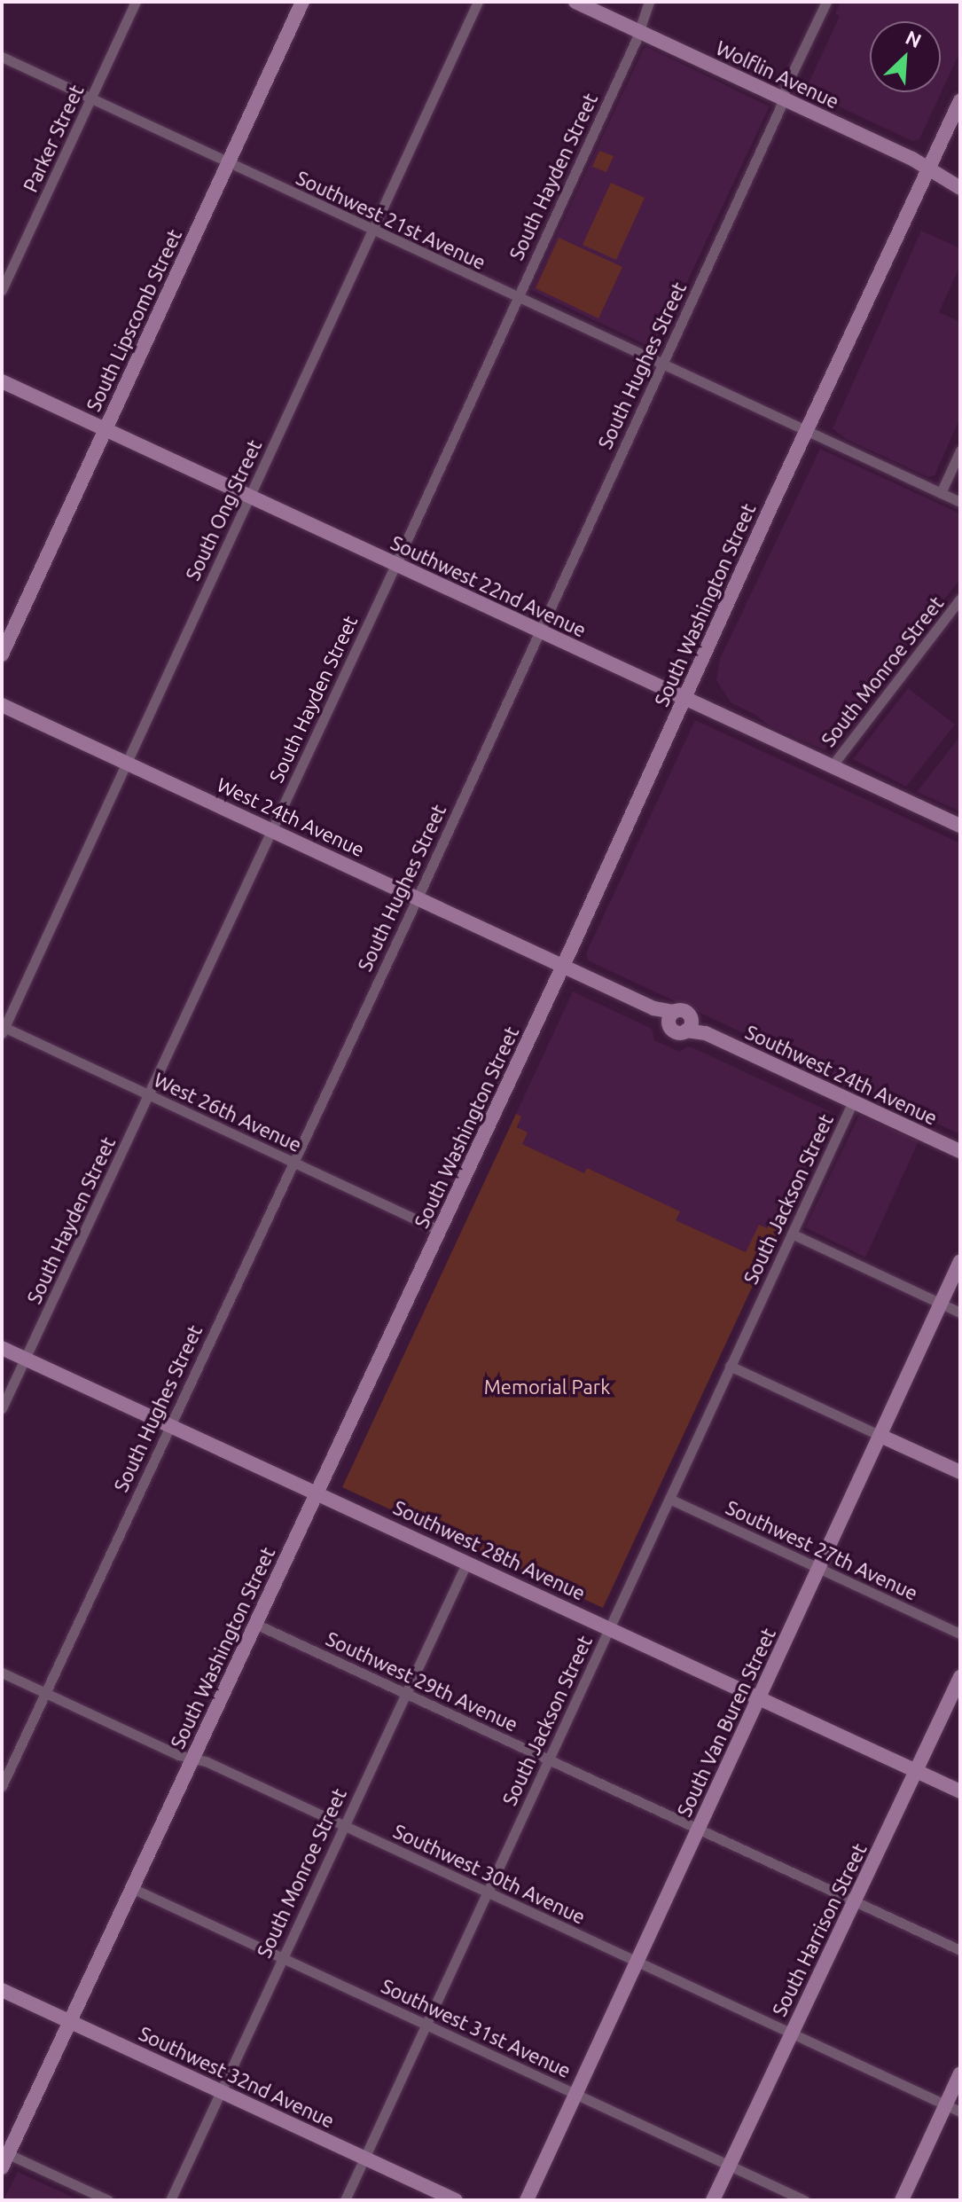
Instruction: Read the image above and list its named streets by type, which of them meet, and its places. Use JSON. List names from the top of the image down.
{
  "streets": {
    "main road": [
      "Wolflin Avenue",
      "South Lipscomb Street",
      "Southwest 22nd Avenue",
      "South Washington Street",
      "West 24th Avenue",
      "Southwest 24th Avenue",
      "Southwest 28th Avenue",
      "South Van Buren Street",
      "South Harrison Street",
      "Southwest 32nd Avenue"
    ],
    "street": [
      "Parker Street",
      "South Hayden Street",
      "Southwest 21st Avenue",
      "South Hughes Street",
      "South Ong Street",
      "South Monroe Street",
      "West 26th Avenue",
      "South Jackson Street",
      "Southwest 27th Avenue",
      "Southwest 29th Avenue",
      "Southwest 30th Avenue",
      "Southwest 31st Avenue"
    ]
  },
  "crossings": [
    ["Wolflin Avenue", "South Hayden Street"],
    ["Wolflin Avenue", "South Hughes Street"],
    ["Wolflin Avenue", "South Washington Street"],
    ["Parker Street", "Southwest 21st Avenue"],
    ["South Hayden Street", "Southwest 21st Avenue"],
    ["South Hayden Street", "Southwest 22nd Avenue"],
    ["South Hayden Street", "West 24th Avenue"],
    ["South Hayden Street", "West 26th Avenue"],
    ["South Hayden Street", "Southwest 28th Avenue"],
    ["Southwest 21st Avenue", "South Lipscomb Street"],
    ["Southwest 21st Avenue", "South Hughes Street"],
    ["Southwest 21st Avenue", "South Ong Street"],
    ["Southwest 21st Avenue", "South Washington Street"],
    ["South Lipscomb Street", "Southwest 22nd Avenue"],
    ["South Hughes Street", "Southwest 22nd Avenue"],
    ["South Hughes Street", "West 24th Avenue"],
    ["South Hughes Street", "West 26th Avenue"],
    ["South Hughes Street", "Southwest 28th Avenue"],
    ["South Hughes Street", "Southwest 30th Avenue"],
    ["South Ong Street", "Southwest 22nd Avenue"],
    ["South Ong Street", "West 24th Avenue"],
    ["South Ong Street", "West 26th Avenue"],
    ["Southwest 22nd Avenue", "South Washington Street"],
    ["Southwest 22nd Avenue", "South Monroe Street"],
    ["South Washington Street", "West 24th Avenue"],
    ["South Washington Street", "Southwest 24th Avenue"],
    ["South Washington Street", "West 26th Avenue"],
    ["South Washington Street", "Southwest 28th Avenue"],
    ["South Washington Street", "Southwest 29th Avenue"],
    ["South Washington Street", "Southwest 30th Avenue"],
    ["South Washington Street", "Southwest 31st Avenue"],
    ["South Washington Street", "Southwest 32nd Avenue"],
    ["South Monroe Street", "Southwest 28th Avenue"],
    ["South Monroe Street", "Southwest 29th Avenue"],
    ["South Monroe Street", "Southwest 30th Avenue"],
    ["South Monroe Street", "Southwest 31st Avenue"],
    ["South Monroe Street", "Southwest 32nd Avenue"],
    ["West 24th Avenue", "Southwest 24th Avenue"],
    ["Southwest 24th Avenue", "South Jackson Street"],
    ["South Jackson Street", "Southwest 28th Avenue"],
    ["South Jackson Street", "Southwest 27th Avenue"],
    ["South Jackson Street", "Southwest 29th Avenue"],
    ["South Jackson Street", "Southwest 30th Avenue"],
    ["South Jackson Street", "Southwest 31st Avenue"],
    ["South Jackson Street", "Southwest 32nd Avenue"],
    ["Southwest 28th Avenue", "South Van Buren Street"],
    ["Southwest 28th Avenue", "South Harrison Street"],
    ["Southwest 27th Avenue", "South Van Buren Street"],
    ["Southwest 29th Avenue", "South Van Buren Street"],
    ["Southwest 29th Avenue", "South Harrison Street"],
    ["South Van Buren Street", "Southwest 30th Avenue"],
    ["South Van Buren Street", "Southwest 31st Avenue"],
    ["Southwest 30th Avenue", "South Harrison Street"],
    ["South Harrison Street", "Southwest 31st Avenue"]
  ],
  "parks": ["Memorial Park"],
  "north": "top right"
}
